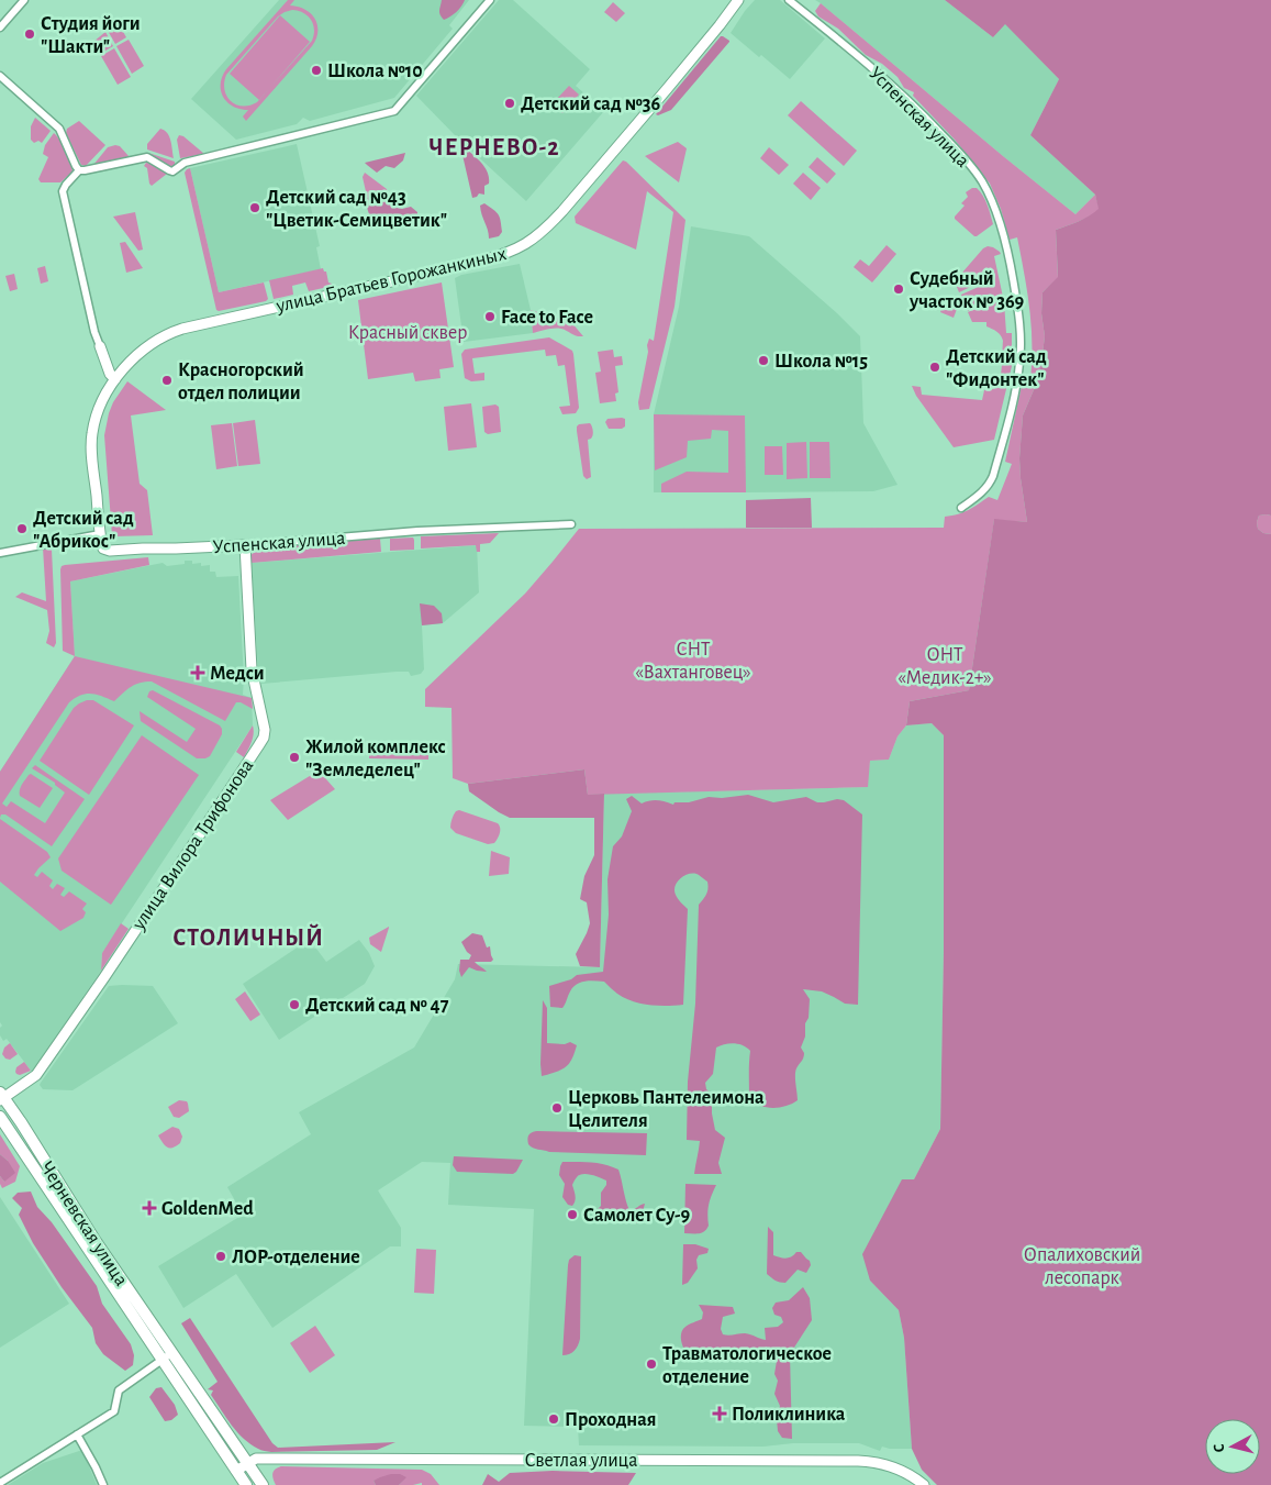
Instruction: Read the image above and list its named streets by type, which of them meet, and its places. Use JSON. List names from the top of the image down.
{
  "streets": {
    "main road": ["Черневская улица"],
    "street": [
      "Успенская улица",
      "улица Братьев Горожанкиных",
      "улица Вилора Трифонова",
      "Светлая улица"
    ]
  },
  "crossings": [
    ["Успенская улица", "улица Братьев Горожанкиных"],
    ["Успенская улица", "улица Вилора Трифонова"],
    ["улица Вилора Трифонова", "Черневская улица"]
  ],
  "districts": ["ЧЕРНЕВО-2", "СТОЛИЧНЫЙ"],
  "parks": [
    "Красный сквер",
    "СНТ «Вахтанговец»",
    "ОНТ «Медик-2+»",
    "Опалиховский лесопарк"
  ],
  "places": {
    "other": [
      "Студия йоги \"Шакти\"",
      "Школа №10",
      "Детский сад №36",
      "Детский сад №43 \"Цветик-Семицветик\"",
      "Судебный участок № 369",
      "Face to Face",
      "Школа №15",
      "Детский сад \"Фидонтек\"",
      "Красногорский отдел полиции",
      "Детский сад \"Абрикос\"",
      "Жилой комплекс \"Земледелец\"",
      "Детский сад № 47",
      "Церковь Пантелеимона Целителя",
      "Самолет Су-9",
      "ЛОР-отделение",
      "Травматологическое отделение",
      "Проходная"
    ],
    "health": ["Медси", "GoldenMed", "Поликлиника"]
  },
  "north": "left"
}
